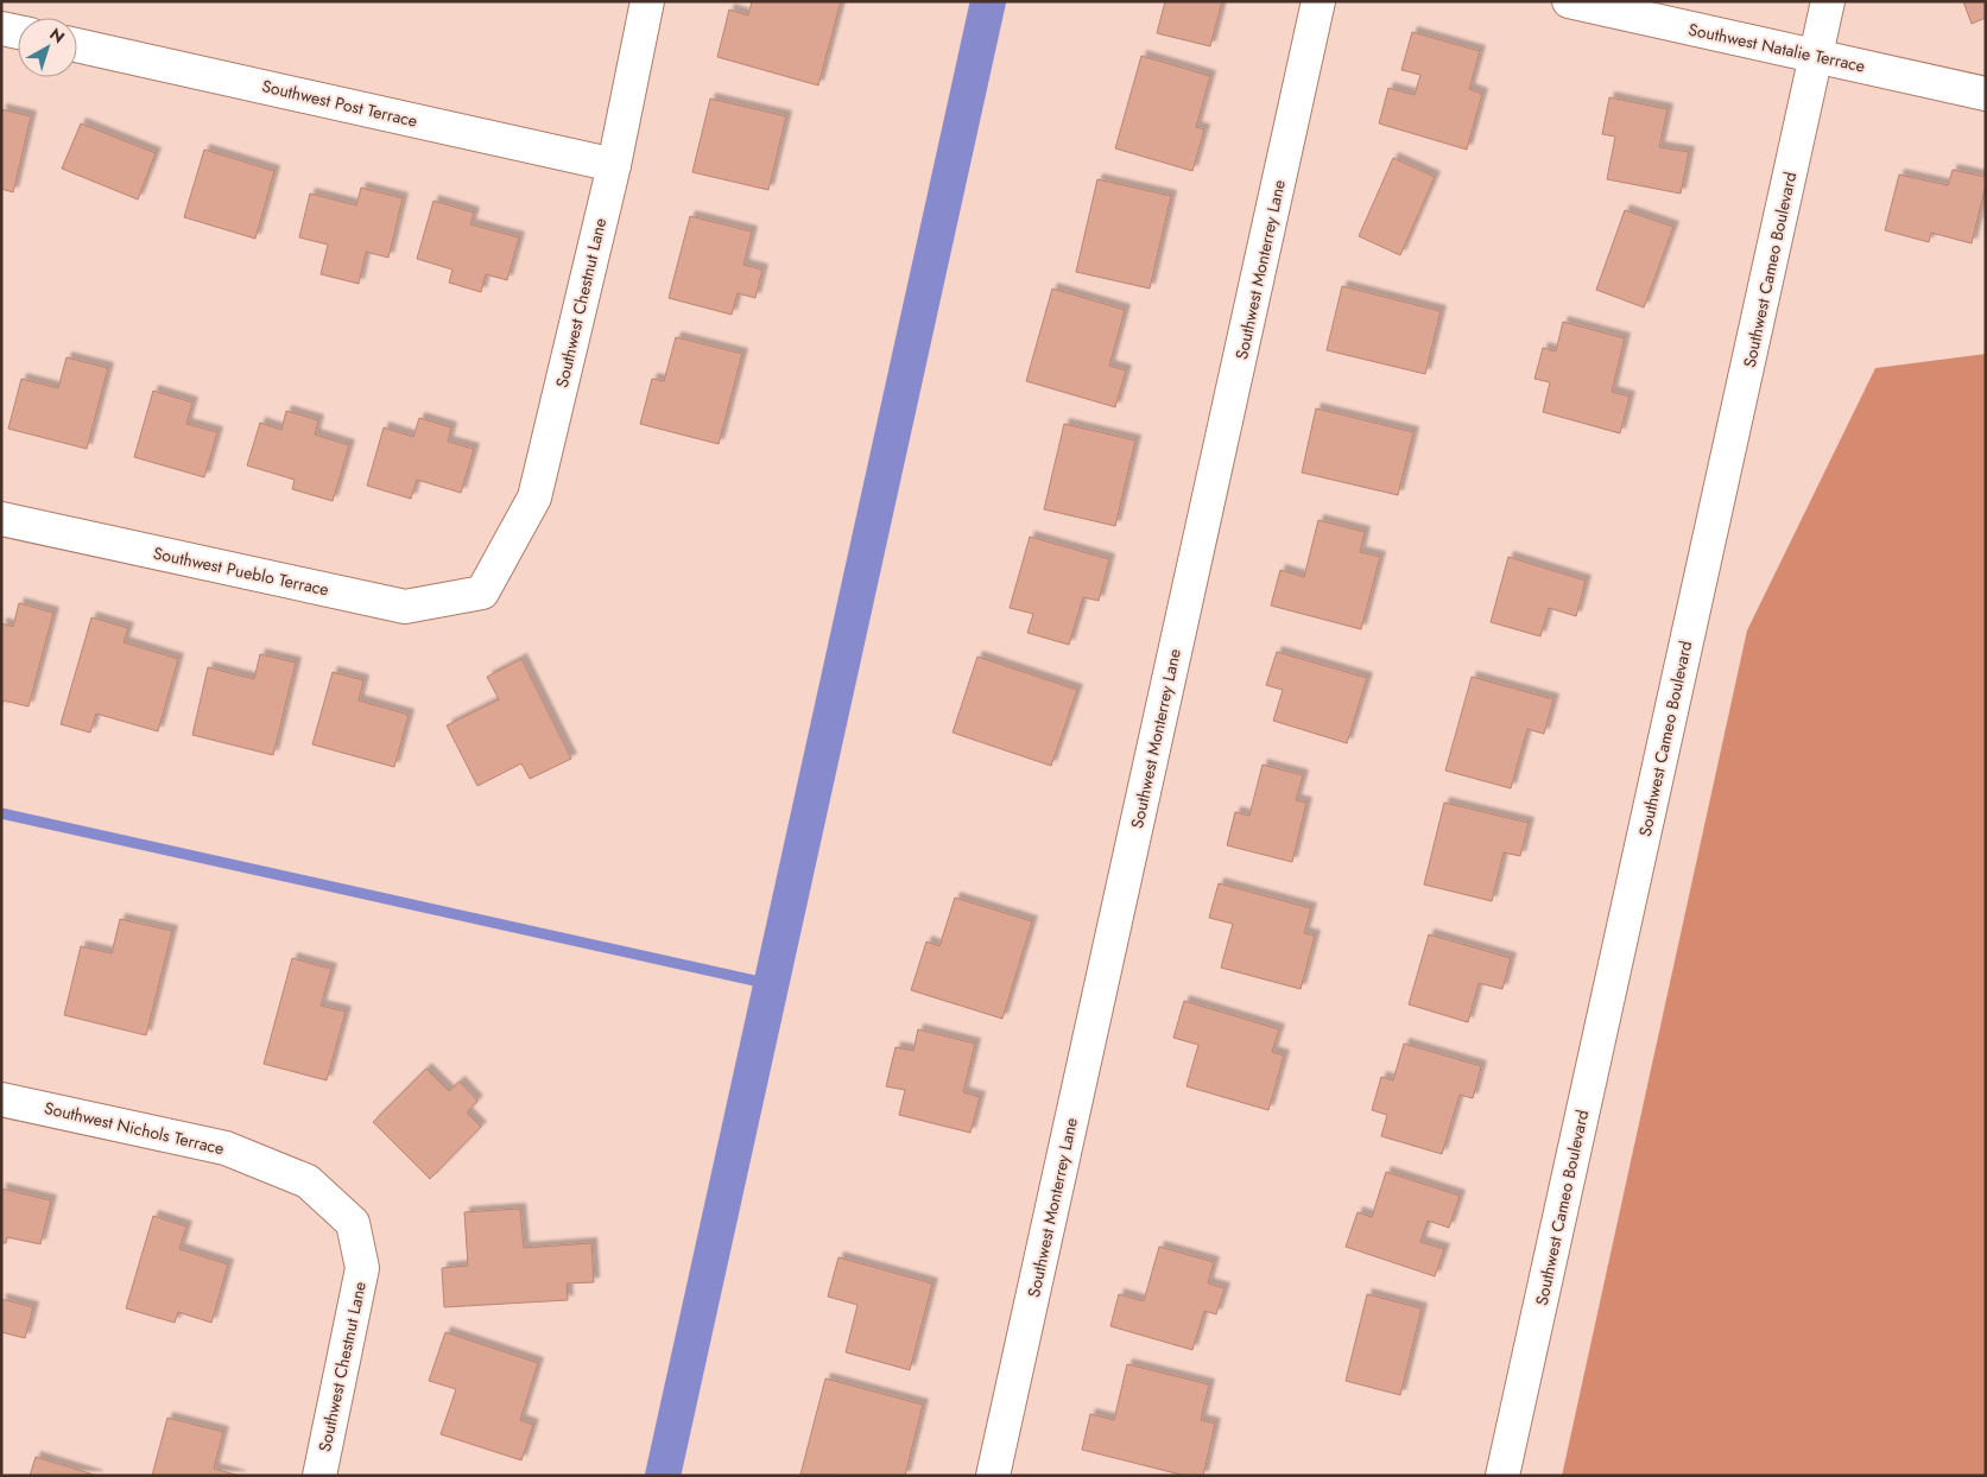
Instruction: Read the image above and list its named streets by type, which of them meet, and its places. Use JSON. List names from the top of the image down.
{
  "streets": {
    "street": [
      "Southwest Natalie Terrace",
      "Southwest Post Terrace",
      "Southwest Monterrey Lane",
      "Southwest Cameo Boulevard",
      "Southwest Chestnut Lane",
      "Southwest Pueblo Terrace",
      "Southwest Nichols Terrace"
    ]
  },
  "crossings": [
    ["Southwest Natalie Terrace", "Southwest Cameo Boulevard"],
    ["Southwest Post Terrace", "Southwest Chestnut Lane"],
    ["Southwest Chestnut Lane", "Southwest Pueblo Terrace"],
    ["Southwest Chestnut Lane", "Southwest Nichols Terrace"]
  ],
  "north": "top right"
}
